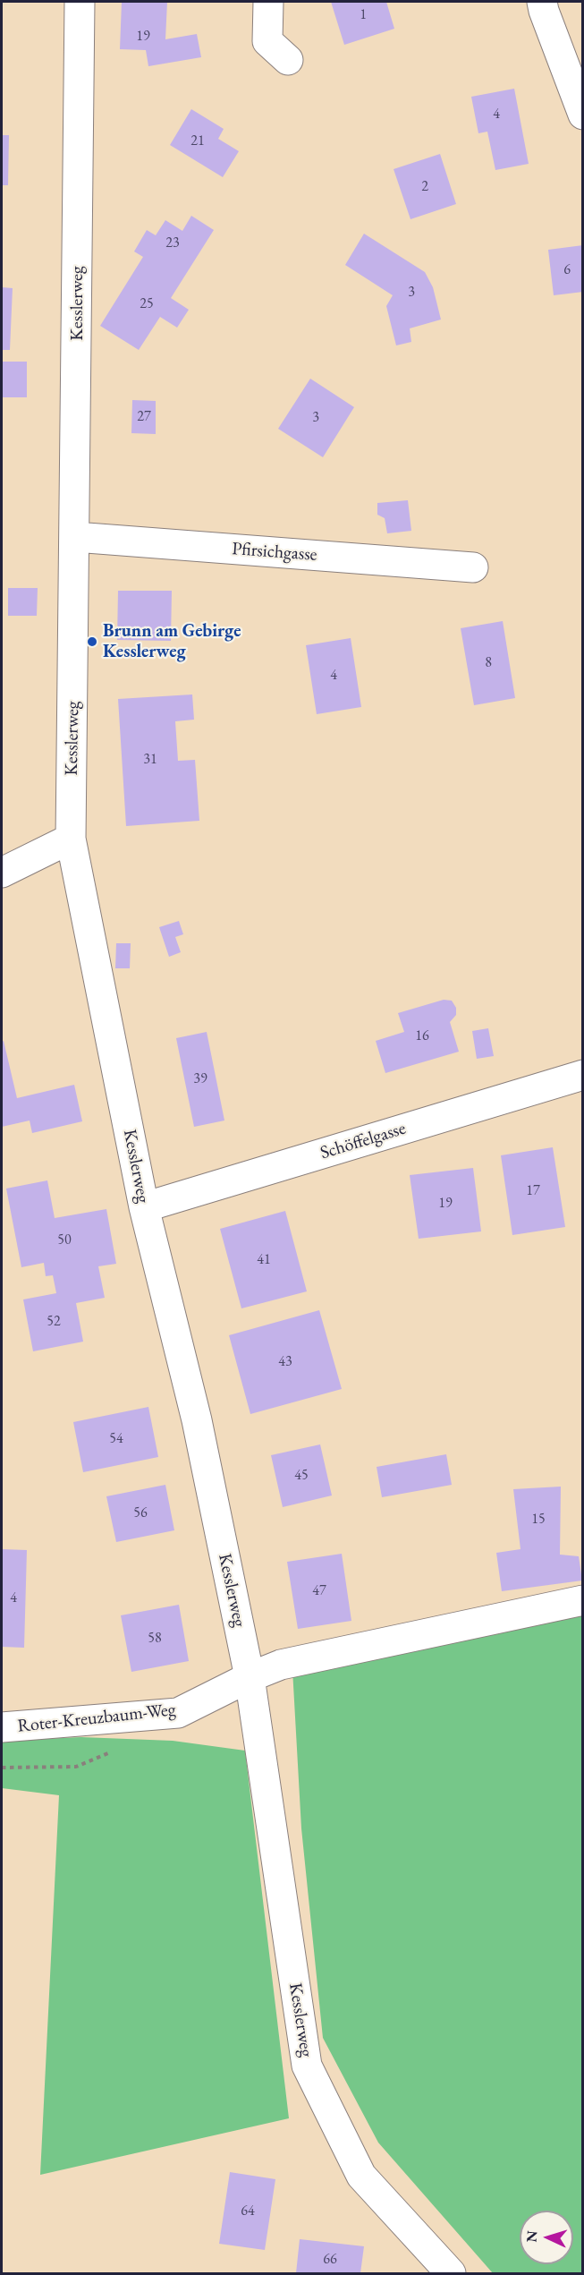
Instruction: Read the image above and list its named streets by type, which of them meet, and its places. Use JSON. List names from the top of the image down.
{
  "streets": {
    "street": [
      "Kesslerweg",
      "Pfirsichgasse",
      "Schöffelgasse",
      "Roter-Kreuzbaum-Weg"
    ]
  },
  "crossings": [
    ["Kesslerweg", "Pfirsichgasse"],
    ["Kesslerweg", "Schöffelgasse"],
    ["Kesslerweg", "Roter-Kreuzbaum-Weg"]
  ],
  "places": ["Brunn am Gebirge Kesslerweg"],
  "house_numbers": [
    "1",
    "19",
    "4",
    "21",
    "2",
    "23",
    "6",
    "3",
    "25",
    "27",
    "3",
    "8",
    "4",
    "31",
    "16",
    "39",
    "17",
    "19",
    "50",
    "41",
    "52",
    "43",
    "54",
    "45",
    "56",
    "15",
    "47",
    "4",
    "58",
    "64",
    "66"
  ],
  "north": "left"
}
